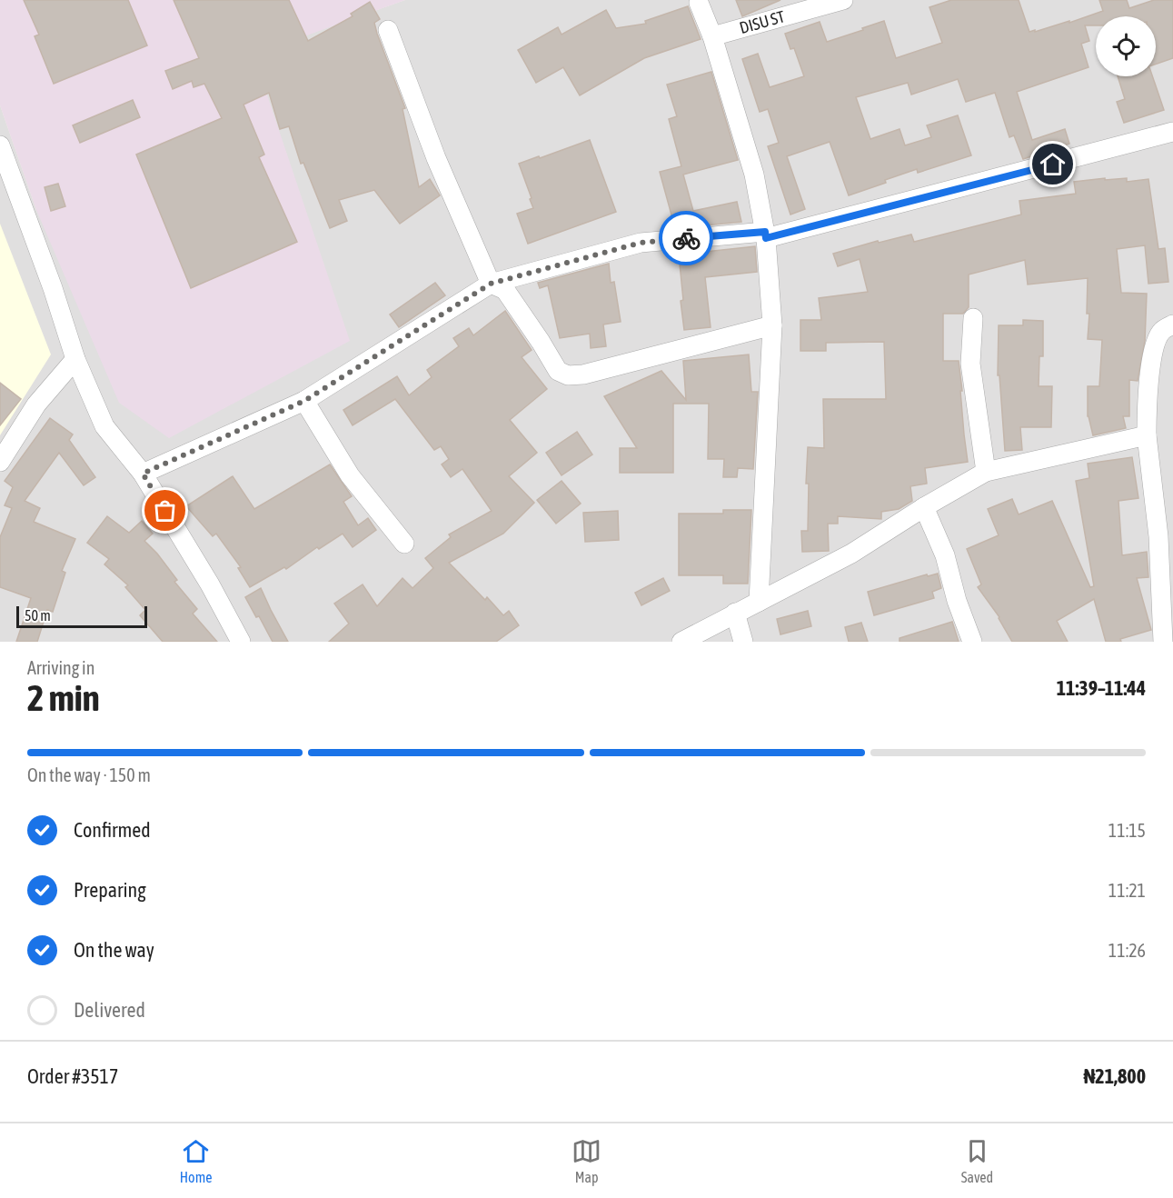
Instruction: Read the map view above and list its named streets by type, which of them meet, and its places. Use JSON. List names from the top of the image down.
{
  "streets": {
    "street": ["DISU ST"]
  },
  "scale_bar": "50 m",
  "page": {
    "scale": "50 m",
    "heading": ["2 min", "Arriving in", "11:39–11:44"],
    "panel": ["Order #3517", "₦21,800"],
    "bar": "On the way · 150 m",
    "list": [
      ["Confirmed", "11:15"],
      ["Preparing", "11:21"],
      ["On the way", "11:26"],
      "Delivered"
    ],
    "tabs": ["Home", "Map", "Saved"]
  }
}
